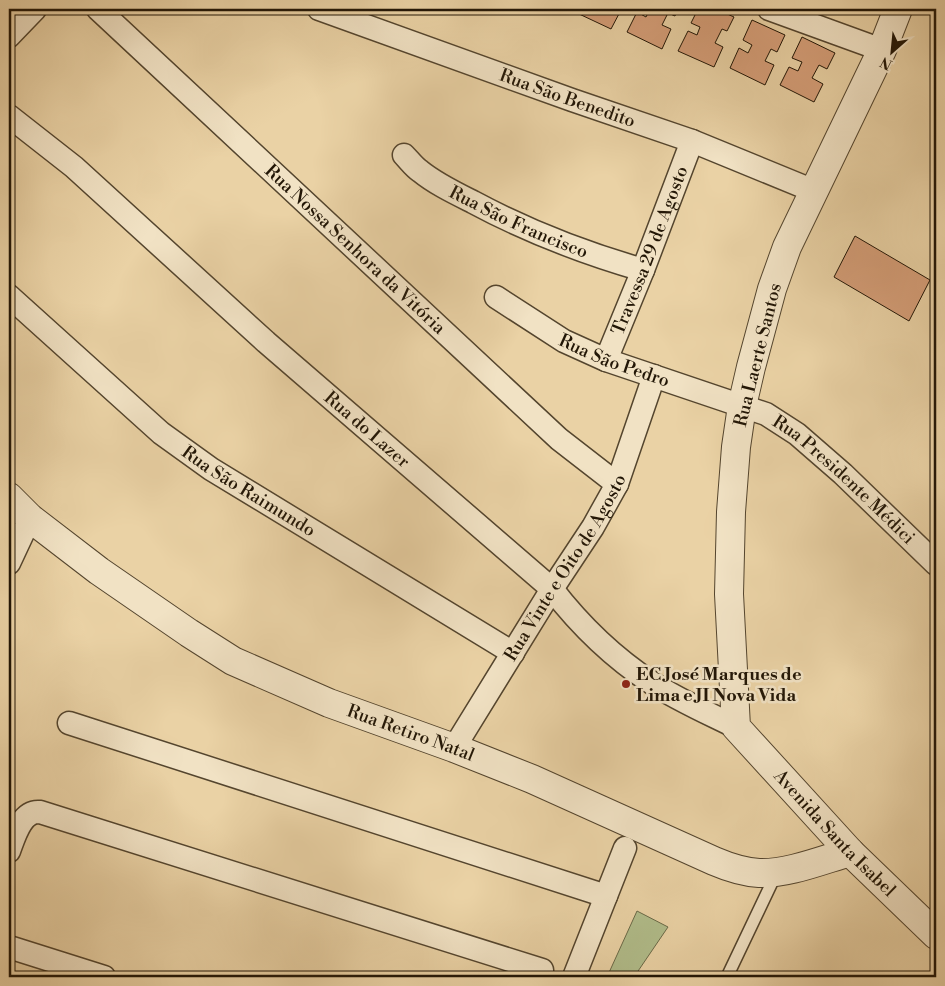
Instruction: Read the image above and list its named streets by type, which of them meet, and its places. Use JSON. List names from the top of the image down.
{
  "streets": {
    "street": [
      "Rua São Benedito",
      "Rua São Francisco",
      "Rua Nossa Senhora da Vitória",
      "Travessa 29 de Agosto",
      "Rua Laerte Santos",
      "Rua São Pedro",
      "Rua do Lazer",
      "Rua Presidente Médici",
      "Rua São Raimundo",
      "Rua Vinte e Oito de Agosto",
      "Rua Retiro Natal",
      "Avenida Santa Isabel"
    ]
  },
  "crossings": [
    ["Rua São Benedito", "Travessa 29 de Agosto"],
    ["Rua São Benedito", "Rua Laerte Santos"],
    ["Rua São Francisco", "Travessa 29 de Agosto"],
    ["Rua Nossa Senhora da Vitória", "Rua Vinte e Oito de Agosto"],
    ["Travessa 29 de Agosto", "Rua São Pedro"],
    ["Rua Laerte Santos", "Rua São Pedro"],
    ["Rua Laerte Santos", "Rua do Lazer"],
    ["Rua Laerte Santos", "Rua Presidente Médici"],
    ["Rua Laerte Santos", "Avenida Santa Isabel"],
    ["Rua São Pedro", "Rua Presidente Médici"],
    ["Rua São Pedro", "Rua Vinte e Oito de Agosto"],
    ["Rua do Lazer", "Rua Vinte e Oito de Agosto"],
    ["Rua do Lazer", "Avenida Santa Isabel"],
    ["Rua São Raimundo", "Rua Vinte e Oito de Agosto"],
    ["Rua Vinte e Oito de Agosto", "Rua Retiro Natal"],
    ["Rua Retiro Natal", "Avenida Santa Isabel"]
  ],
  "places": ["EC José Marques de Lima e JI Nova Vida"],
  "north": "bottom left"
}
